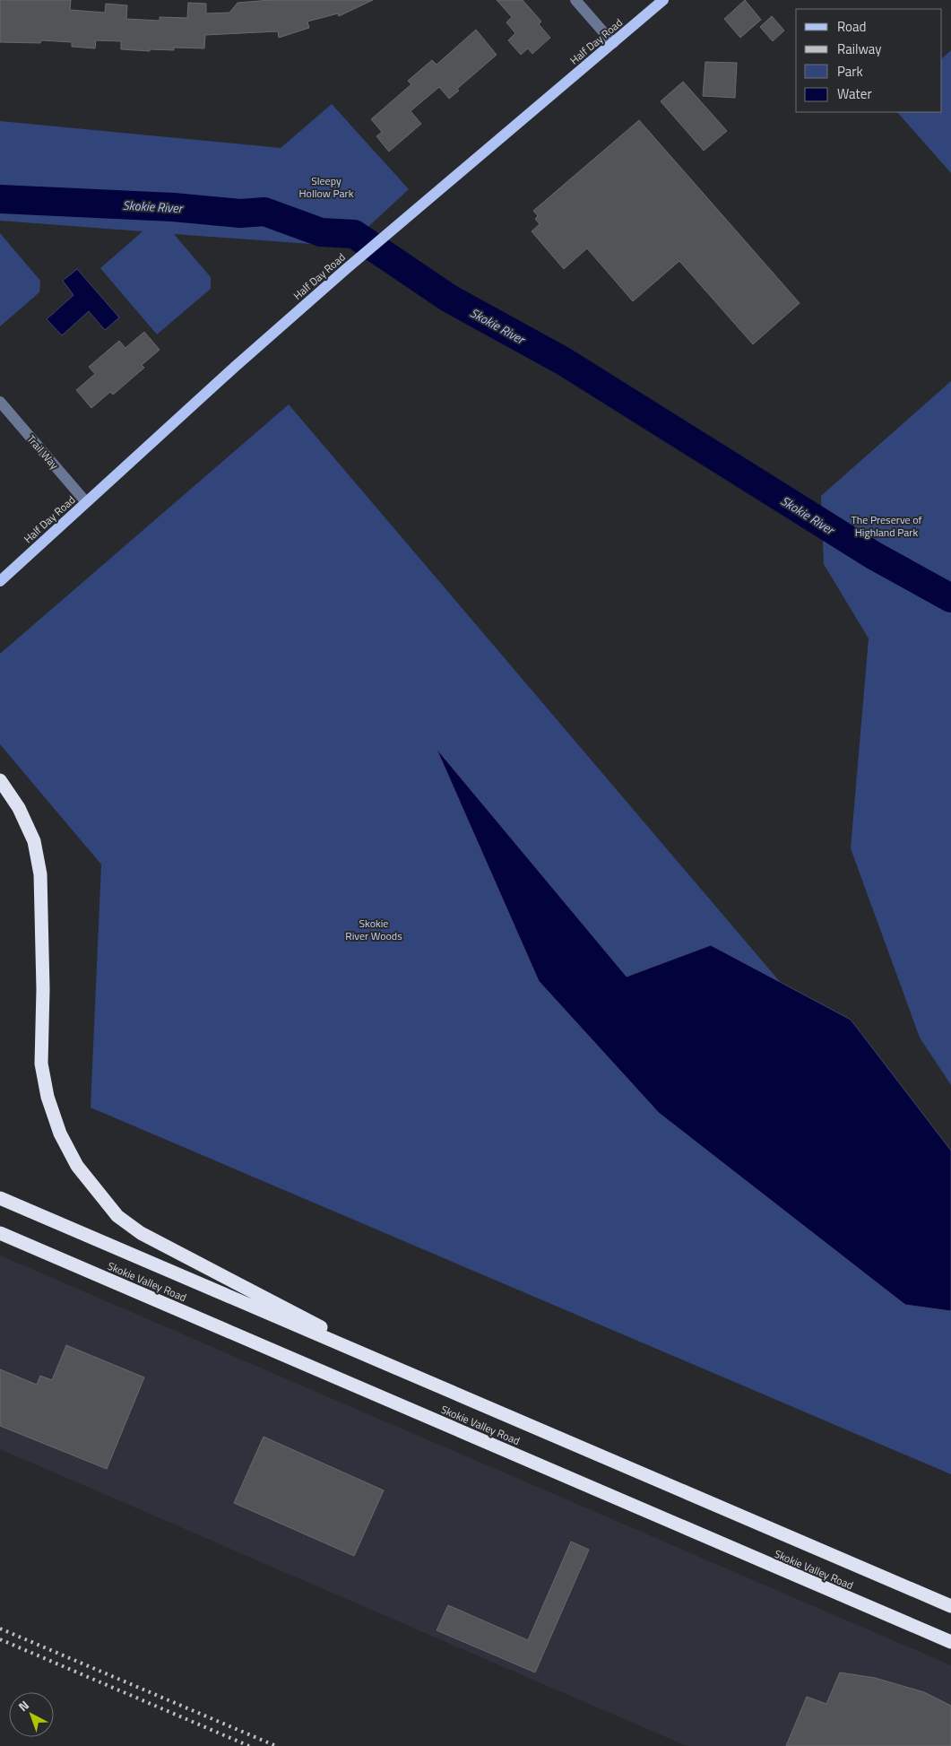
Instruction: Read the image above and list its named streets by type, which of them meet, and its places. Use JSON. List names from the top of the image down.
{
  "streets": {
    "highway": ["Skokie Valley Road"],
    "main road": ["Half Day Road"],
    "street": ["Trail Way"]
  },
  "crossings": [
    ["Half Day Road", "Trail Way"]
  ],
  "water": ["Skokie River"],
  "parks": ["Sleepy Hollow Park", "The Preserve of Highland Park", "Skokie River Woods"],
  "legend": [
    "Road",
    "Railway",
    "Park",
    "Water"
  ],
  "north": "top left"
}
